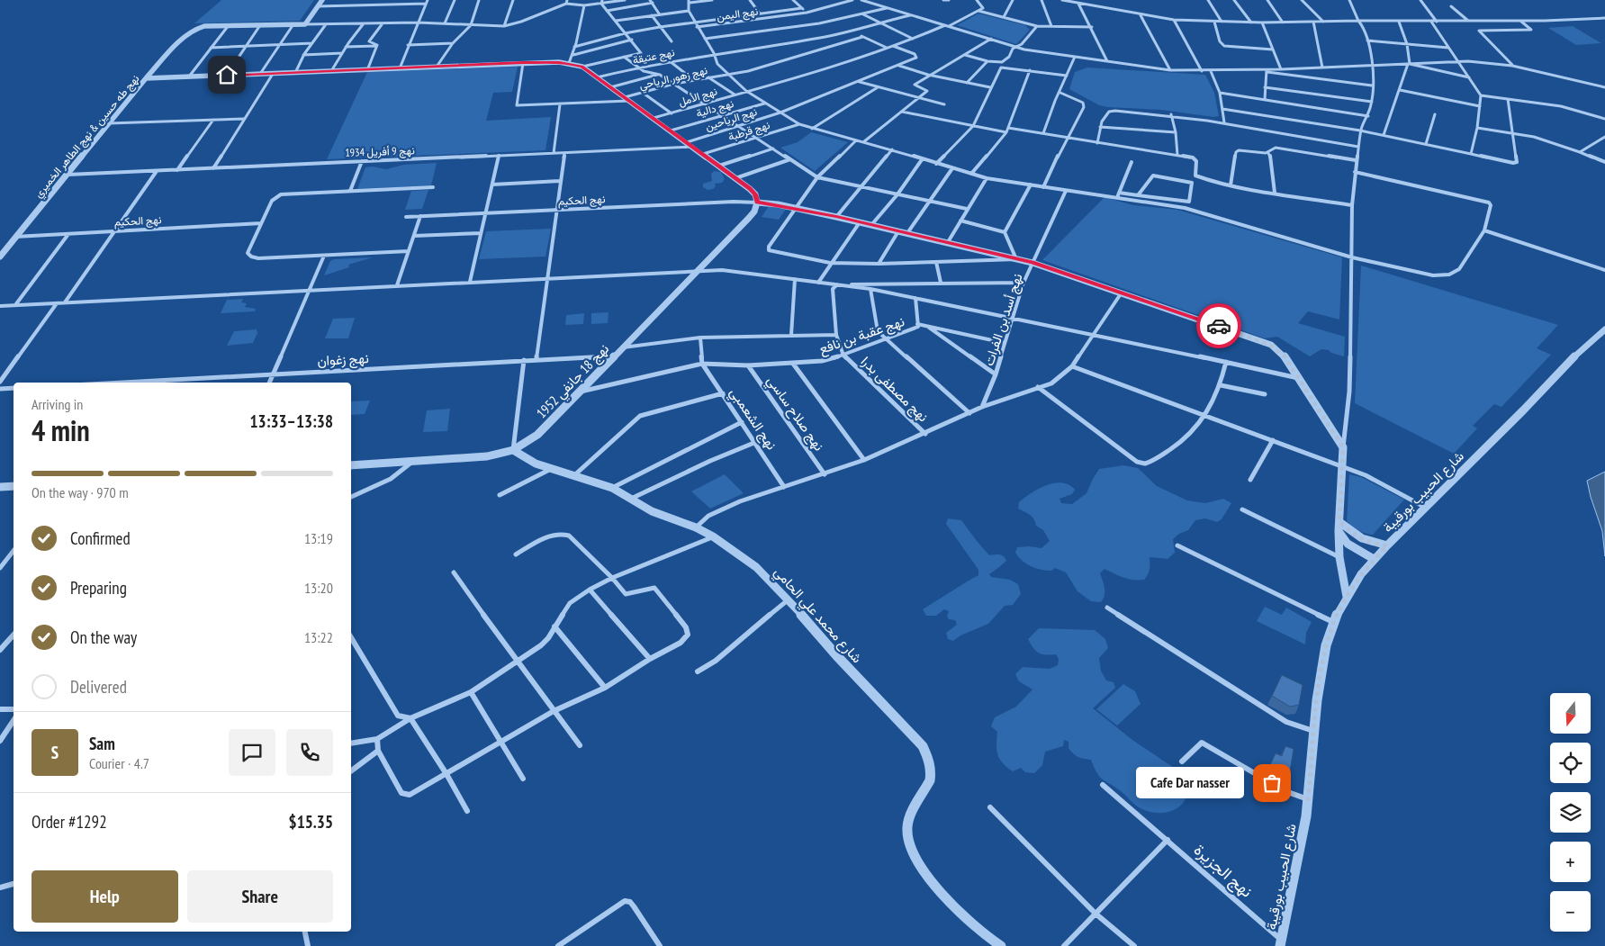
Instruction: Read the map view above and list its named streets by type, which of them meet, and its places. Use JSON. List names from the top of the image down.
{
  "streets": {
    "street": [
      "نهج اليمن",
      "نهج عتيقة",
      "نهج زهور الرياحي",
      "نهج الأمل",
      "نهج دالية",
      "نهج الرياحين",
      "نهج قرطبة",
      "نهج طه حسين & نهج الطاهر الخميري",
      "نهج 9 أفريل 1934",
      "نهج الحكيم",
      "نهج أسد بن الفرات",
      "نهج عقبة بن نافع",
      "نهج زغوان",
      "نهج 18 جانفي 1952",
      "نهج مصطفى بدرا",
      "نهج صلاح ساسي",
      "نهج الشعمبي",
      "شارع الحبيب بورقيبة",
      "شارع محمد علي الحامي",
      "نهج الجزيرة"
    ]
  },
  "crossings": [
    ["نهج عتيقة", "نهج طه حسين & نهج الطاهر الخميري"],
    ["نهج زهور الرياحي", "نهج طه حسين & نهج الطاهر الخميري"],
    ["نهج الأمل", "نهج الرياحين"],
    ["نهج الأمل", "نهج طه حسين & نهج الطاهر الخميري"],
    ["نهج دالية", "نهج طه حسين & نهج الطاهر الخميري"],
    ["نهج الرياحين", "نهج طه حسين & نهج الطاهر الخميري"],
    ["نهج قرطبة", "نهج طه حسين & نهج الطاهر الخميري"],
    ["نهج طه حسين & نهج الطاهر الخميري", "نهج 9 أفريل 1934"],
    ["نهج طه حسين & نهج الطاهر الخميري", "نهج الحكيم"],
    ["نهج طه حسين & نهج الطاهر الخميري", "نهج 18 جانفي 1952"],
    ["نهج الحكيم", "نهج 18 جانفي 1952"],
    ["نهج عقبة بن نافع", "نهج 18 جانفي 1952"],
    ["نهج عقبة بن نافع", "نهج مصطفى بدرا"],
    ["نهج عقبة بن نافع", "نهج صلاح ساسي"],
    ["نهج عقبة بن نافع", "نهج الشعمبي"],
    ["نهج زغوان", "نهج 18 جانفي 1952"],
    ["نهج 18 جانفي 1952", "شارع محمد علي الحامي"],
    ["شارع الحبيب بورقيبة", "نهج الجزيرة"]
  ],
  "places": ["Cafe Dar nasser"],
  "north": "bottom",
  "page": {
    "heading": ["4 min", "Arriving in", "13:33–13:38"],
    "panel": [
      "Sam",
      "Courier · 4.7",
      "Order #1292",
      "$15.35"
    ],
    "bar": "On the way · 970 m",
    "list": [
      ["Confirmed", "13:19"],
      ["Preparing", "13:20"],
      ["On the way", "13:22"],
      "Delivered"
    ],
    "map_buttons": ["+", "−"],
    "round": "S",
    "bubble": "Cafe Dar nasser",
    "buttons": ["Help", "Share"]
  }
}
